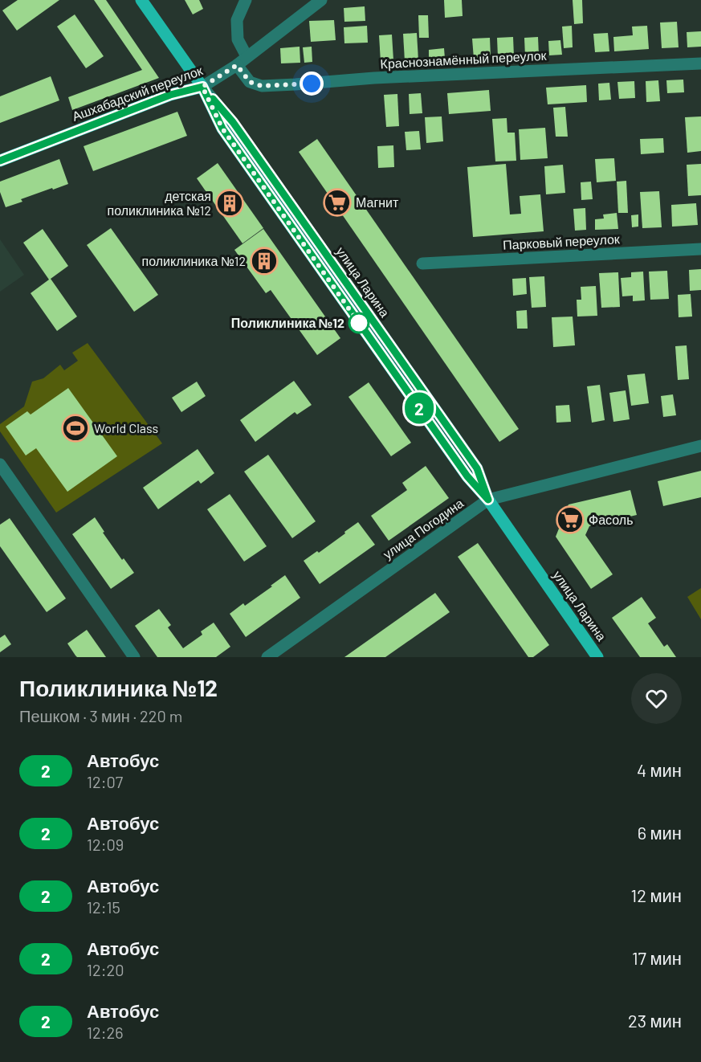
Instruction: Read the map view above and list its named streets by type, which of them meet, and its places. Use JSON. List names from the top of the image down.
{
  "streets": {
    "main road": ["Ашхабадский переулок", "улица Ларина"],
    "street": ["Краснознамённый переулок", "Парковый переулок", "улица Погодина"]
  },
  "crossings": [
    ["Краснознамённый переулок", "Ашхабадский переулок"],
    ["Ашхабадский переулок", "улица Ларина"],
    ["улица Ларина", "улица Погодина"]
  ],
  "places": {
    "supermarket": ["Магнит", "Фасоль"],
    "building": ["детская поликлиника №12", "поликлиника №12"],
    "other": ["Поликлиника №12"],
    "sports": ["World Class"]
  },
  "lines": ["bus line 2"],
  "page": {
    "on_map": "2",
    "heading": ["Поликлиника №12", "Пешком · 3 мин · 220 m"],
    "list": [
      {
        "mark": "2",
        "name": "Автобус",
        "note": "12:07",
        "value": "4 мин"
      },
      {
        "mark": "2",
        "name": "Автобус",
        "note": "12:09",
        "value": "6 мин"
      },
      {
        "mark": "2",
        "name": "Автобус",
        "note": "12:15",
        "value": "12 мин"
      },
      {
        "mark": "2",
        "name": "Автобус",
        "note": "12:20",
        "value": "17 мин"
      },
      {
        "mark": "2",
        "name": "Автобус",
        "note": "12:26",
        "value": "23 мин"
      }
    ]
  }
}
